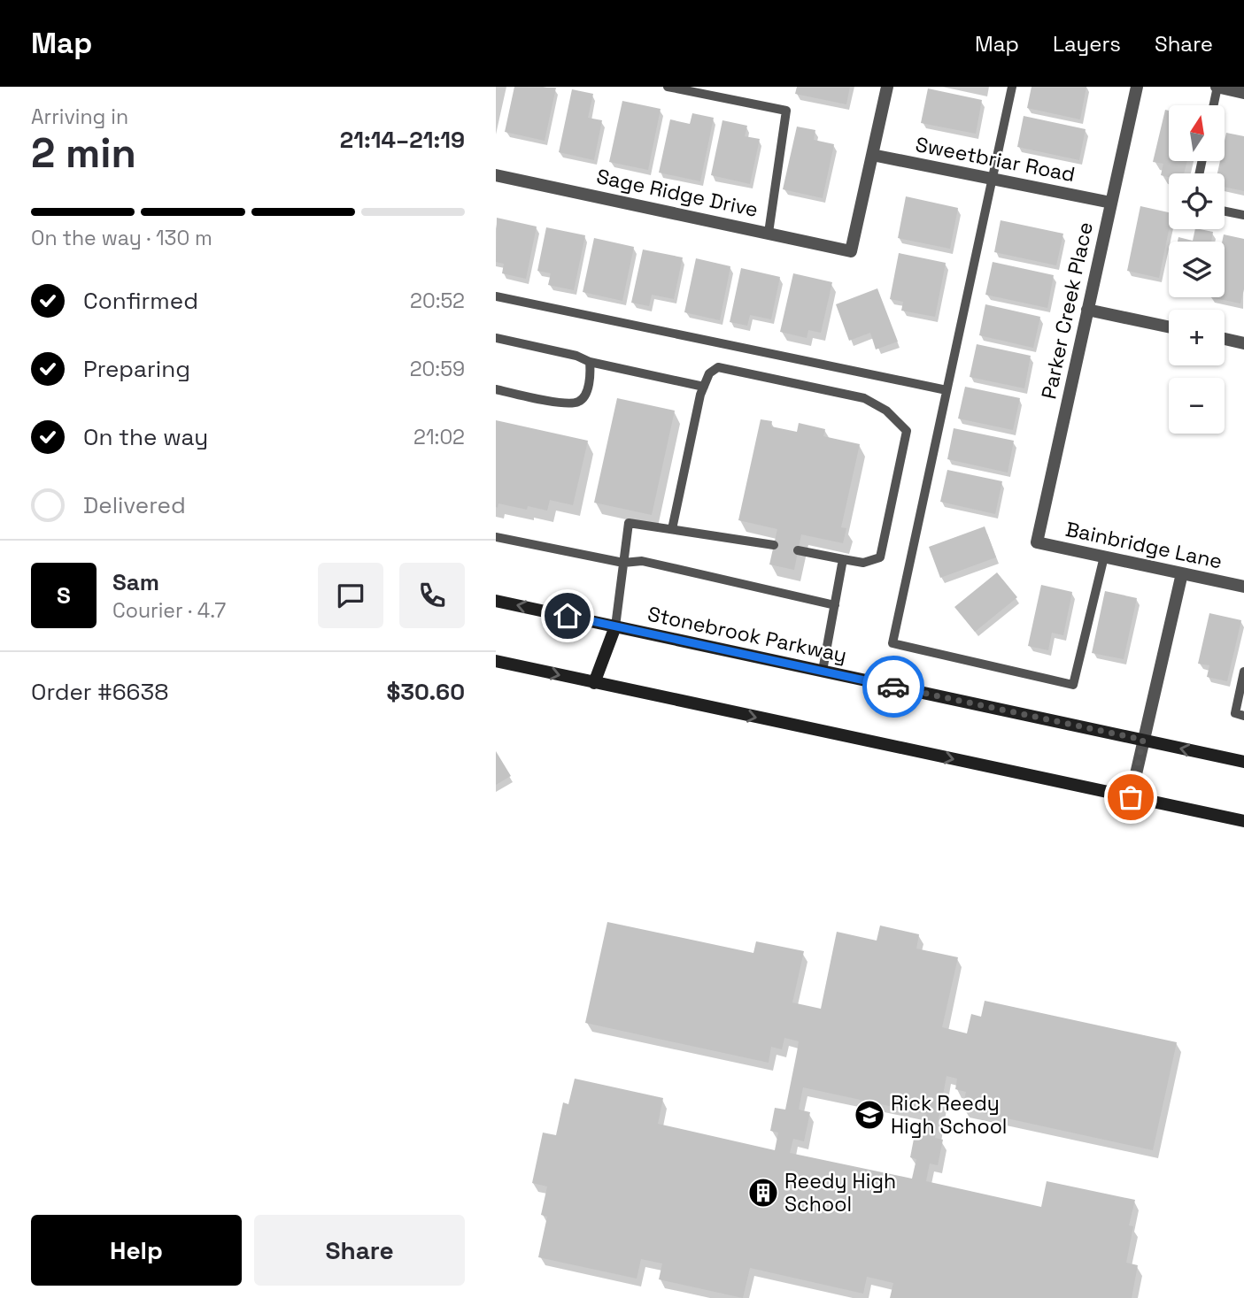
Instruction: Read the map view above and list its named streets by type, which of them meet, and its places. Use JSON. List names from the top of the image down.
{
  "streets": {
    "main road": ["Stonebrook Parkway"],
    "street": [
      "Sweetbriar Road",
      "Sage Ridge Drive",
      "Parker Creek Place",
      "Bainbridge Lane"
    ]
  },
  "crossings": [
    ["Sweetbriar Road", "Sage Ridge Drive"],
    ["Sweetbriar Road", "Parker Creek Place"],
    ["Parker Creek Place", "Bainbridge Lane"]
  ],
  "places": {
    "school or university": ["Rick Reedy High School"],
    "building": ["Reedy High School"]
  },
  "north": "top",
  "page": {
    "header": "Map",
    "nav": ["Map", "Layers", "Share"],
    "heading": ["2 min", "Arriving in", "21:14–21:19"],
    "panel": [
      "Sam",
      "Courier · 4.7",
      "Order #6638",
      "$30.60"
    ],
    "map_buttons": ["+", "−"],
    "bar": "On the way · 130 m",
    "list": [
      ["Confirmed", "20:52"],
      ["Preparing", "20:59"],
      ["On the way", "21:02"],
      "Delivered"
    ],
    "round": "S",
    "buttons": ["Help", "Share"]
  }
}
